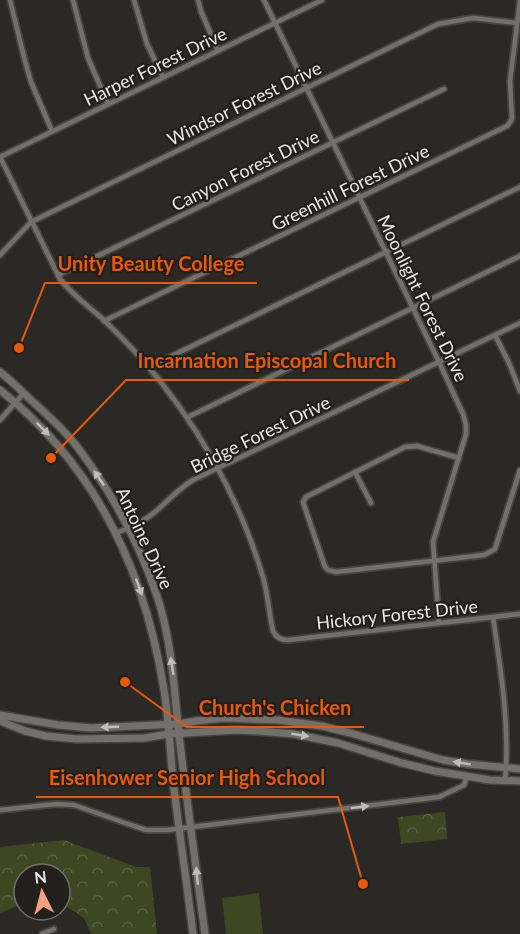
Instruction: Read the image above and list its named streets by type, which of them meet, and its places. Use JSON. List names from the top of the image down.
{
  "streets": {
    "main road": ["Antoine Drive"],
    "street": [
      "Harper Forest Drive",
      "Windsor Forest Drive",
      "Canyon Forest Drive",
      "Greenhill Forest Drive",
      "Moonlight Forest Drive",
      "Bridge Forest Drive",
      "Hickory Forest Drive"
    ]
  },
  "crossings": [
    ["Harper Forest Drive", "Moonlight Forest Drive"],
    ["Windsor Forest Drive", "Greenhill Forest Drive"],
    ["Windsor Forest Drive", "Moonlight Forest Drive"],
    ["Canyon Forest Drive", "Moonlight Forest Drive"],
    ["Greenhill Forest Drive", "Moonlight Forest Drive"],
    ["Moonlight Forest Drive", "Bridge Forest Drive"],
    ["Moonlight Forest Drive", "Hickory Forest Drive"],
    ["Bridge Forest Drive", "Antoine Drive"],
    ["Bridge Forest Drive", "Hickory Forest Drive"]
  ],
  "places": [
    "Unity Beauty College",
    "Incarnation Episcopal Church",
    "Church's Chicken",
    "Eisenhower Senior High School"
  ],
  "north": "top"
}
